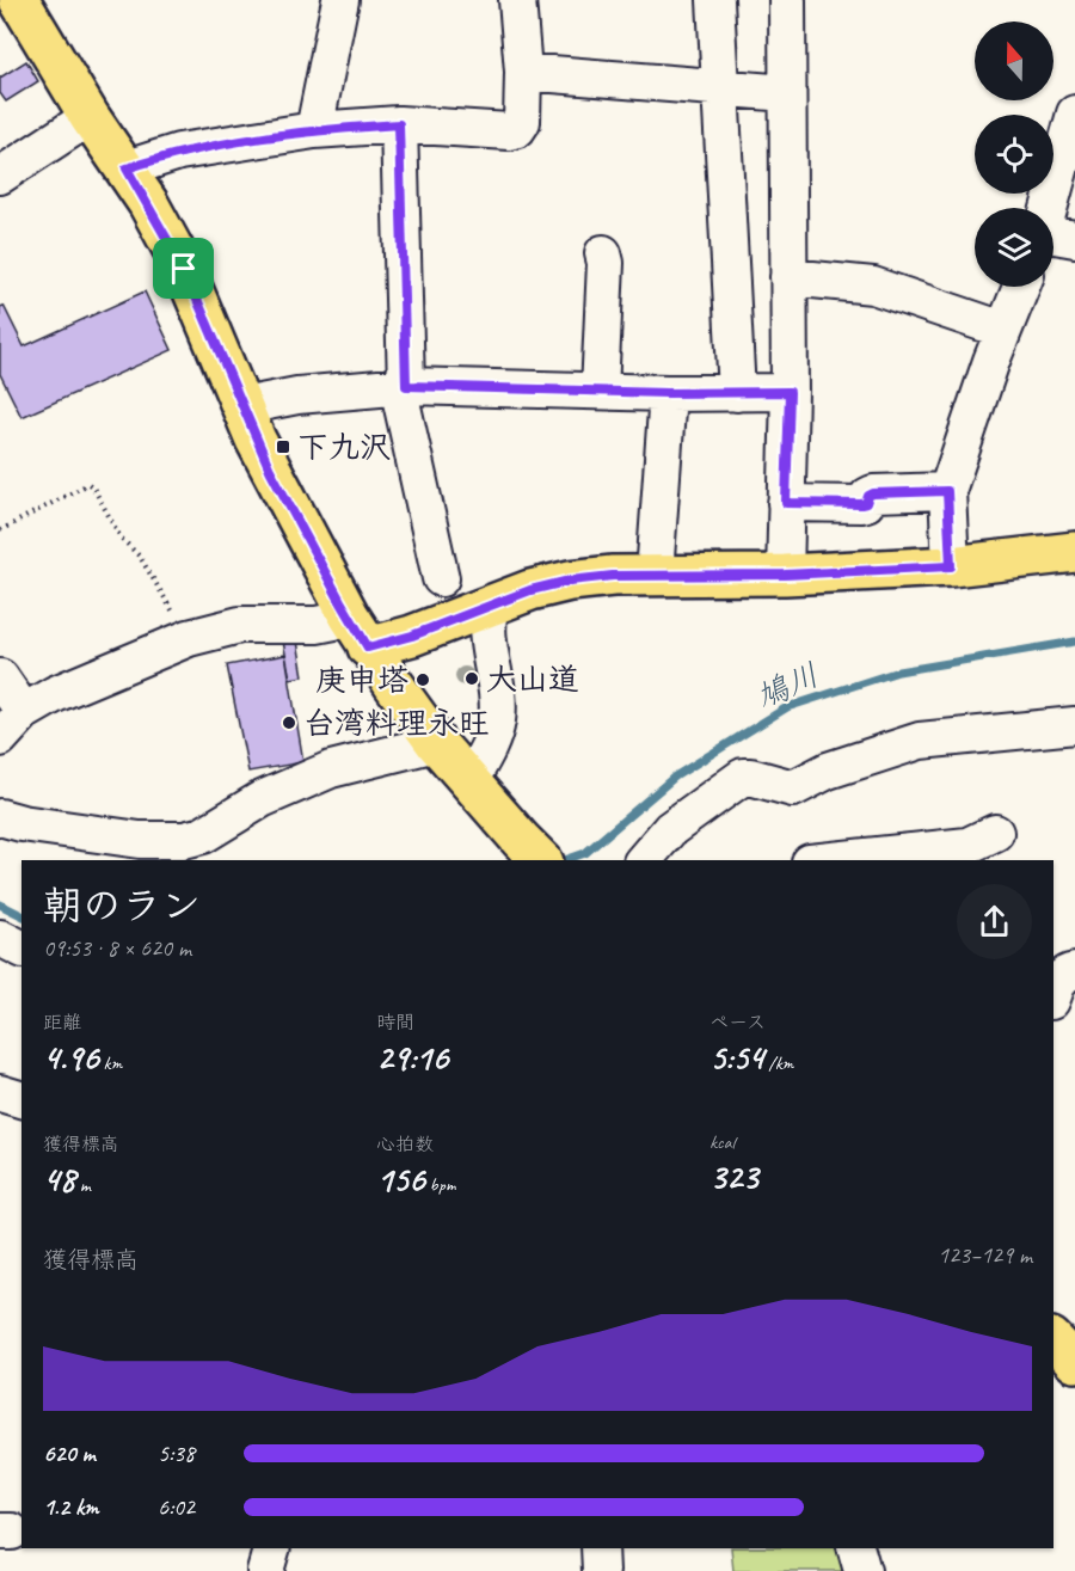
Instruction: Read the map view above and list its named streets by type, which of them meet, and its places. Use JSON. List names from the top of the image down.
{
  "water": ["鳩川"],
  "places": {
    "transit": ["下九沢"],
    "other": ["大山道", "庚申塔", "台湾料理永旺"]
  },
  "north": "top",
  "page": {
    "heading": ["朝のラン", "09:53 · 8 × 620 m"],
    "stats": [
      ["距離", "4.96 km"],
      ["時間", "29:16"],
      ["ペース", "5:54 /km"],
      ["獲得標高", "48 m"],
      ["心拍数", "156 bpm"],
      ["kcal", "323"]
    ],
    "chart": ["獲得標高", "123–129 m"],
    "list": [
      {
        "name": "620 m",
        "note": "5:38"
      },
      {
        "name": "1.2 km",
        "note": "6:02"
      }
    ]
  }
}
